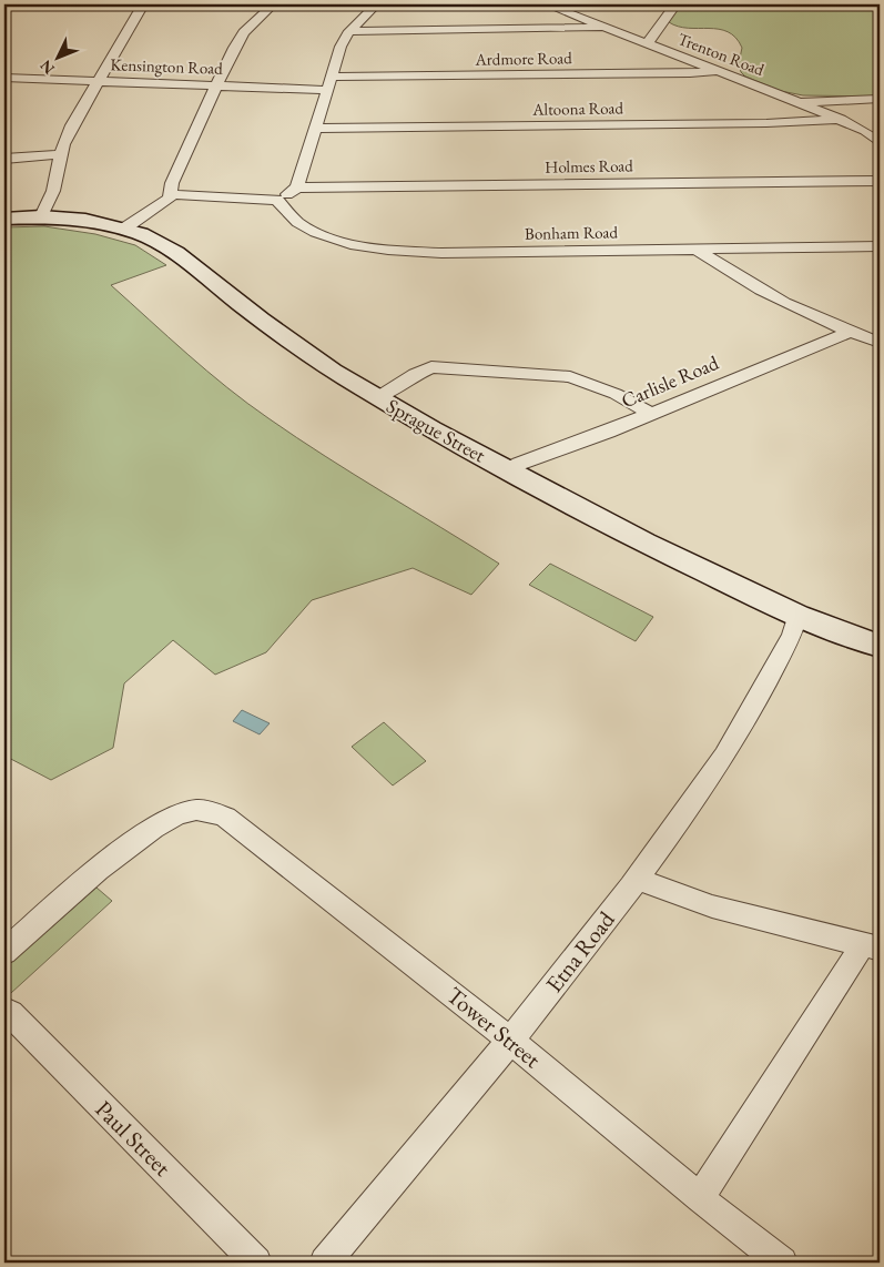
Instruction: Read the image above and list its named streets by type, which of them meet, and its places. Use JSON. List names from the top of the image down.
{
  "streets": {
    "main road": ["Sprague Street"],
    "street": [
      "Trenton Road",
      "Ardmore Road",
      "Kensington Road",
      "Altoona Road",
      "Holmes Road",
      "Bonham Road",
      "Carlisle Road",
      "Etna Road",
      "Tower Street",
      "Paul Street"
    ]
  },
  "crossings": [
    ["Trenton Road", "Ardmore Road"],
    ["Trenton Road", "Altoona Road"],
    ["Carlisle Road", "Sprague Street"],
    ["Sprague Street", "Etna Road"],
    ["Etna Road", "Tower Street"]
  ],
  "north": "bottom left"
}
